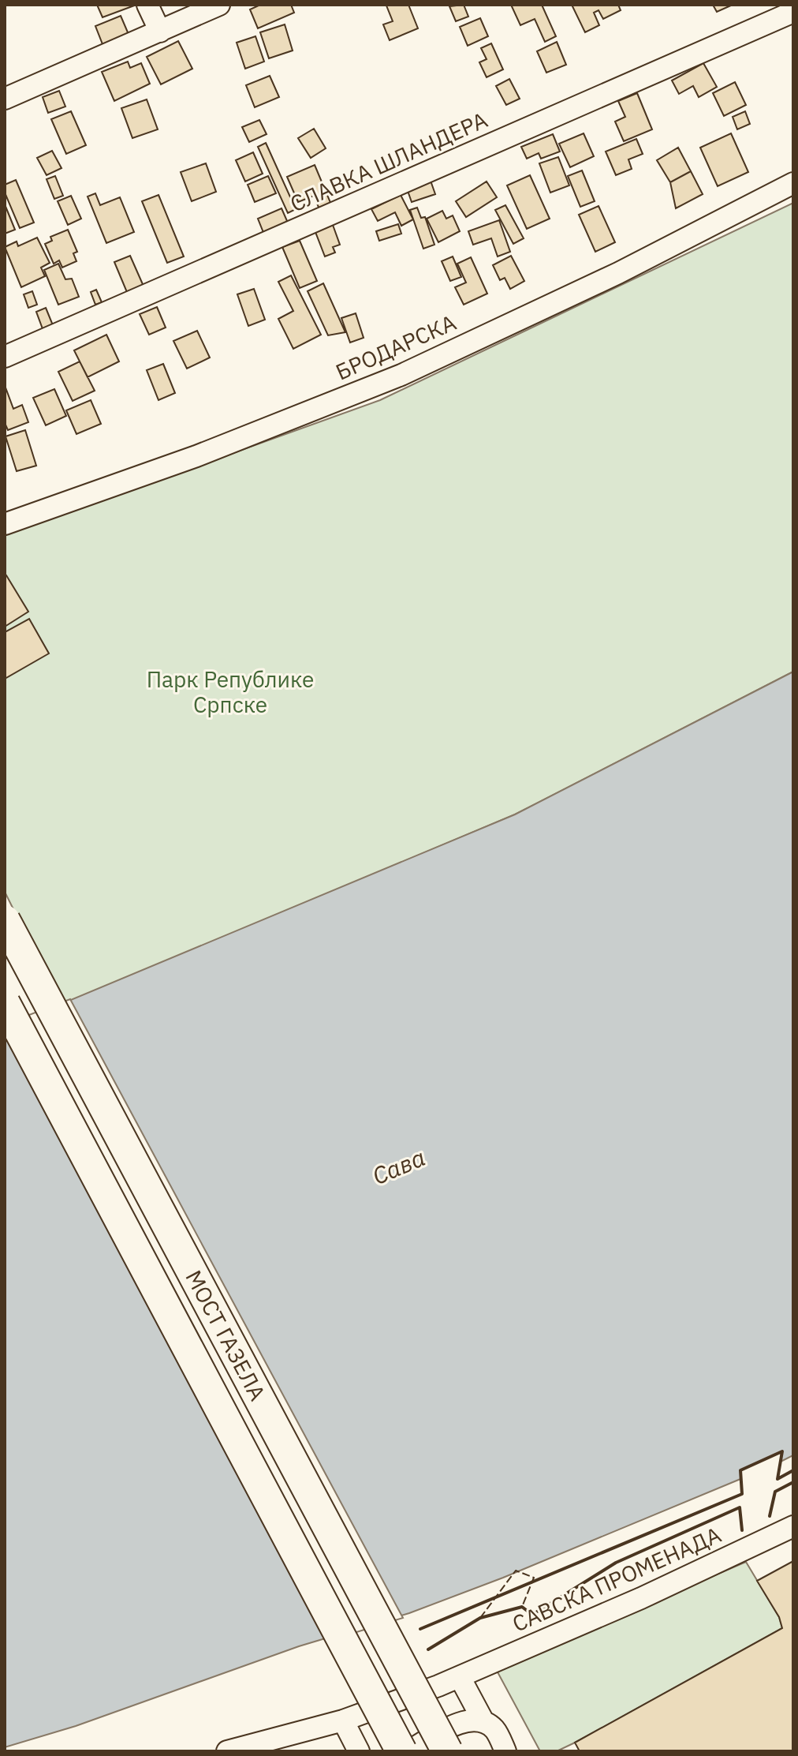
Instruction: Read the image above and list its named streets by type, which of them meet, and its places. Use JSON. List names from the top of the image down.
{
  "streets": {
    "highway": ["МОСТ ГАЗЕЛА"],
    "street": ["СЛАВКА ШЛАНДЕРА", "БРОДАРСКА", "САВСКА ПРОМЕНАДА"]
  },
  "water": ["Сава"],
  "parks": ["Парк Републике Српске"]
}
